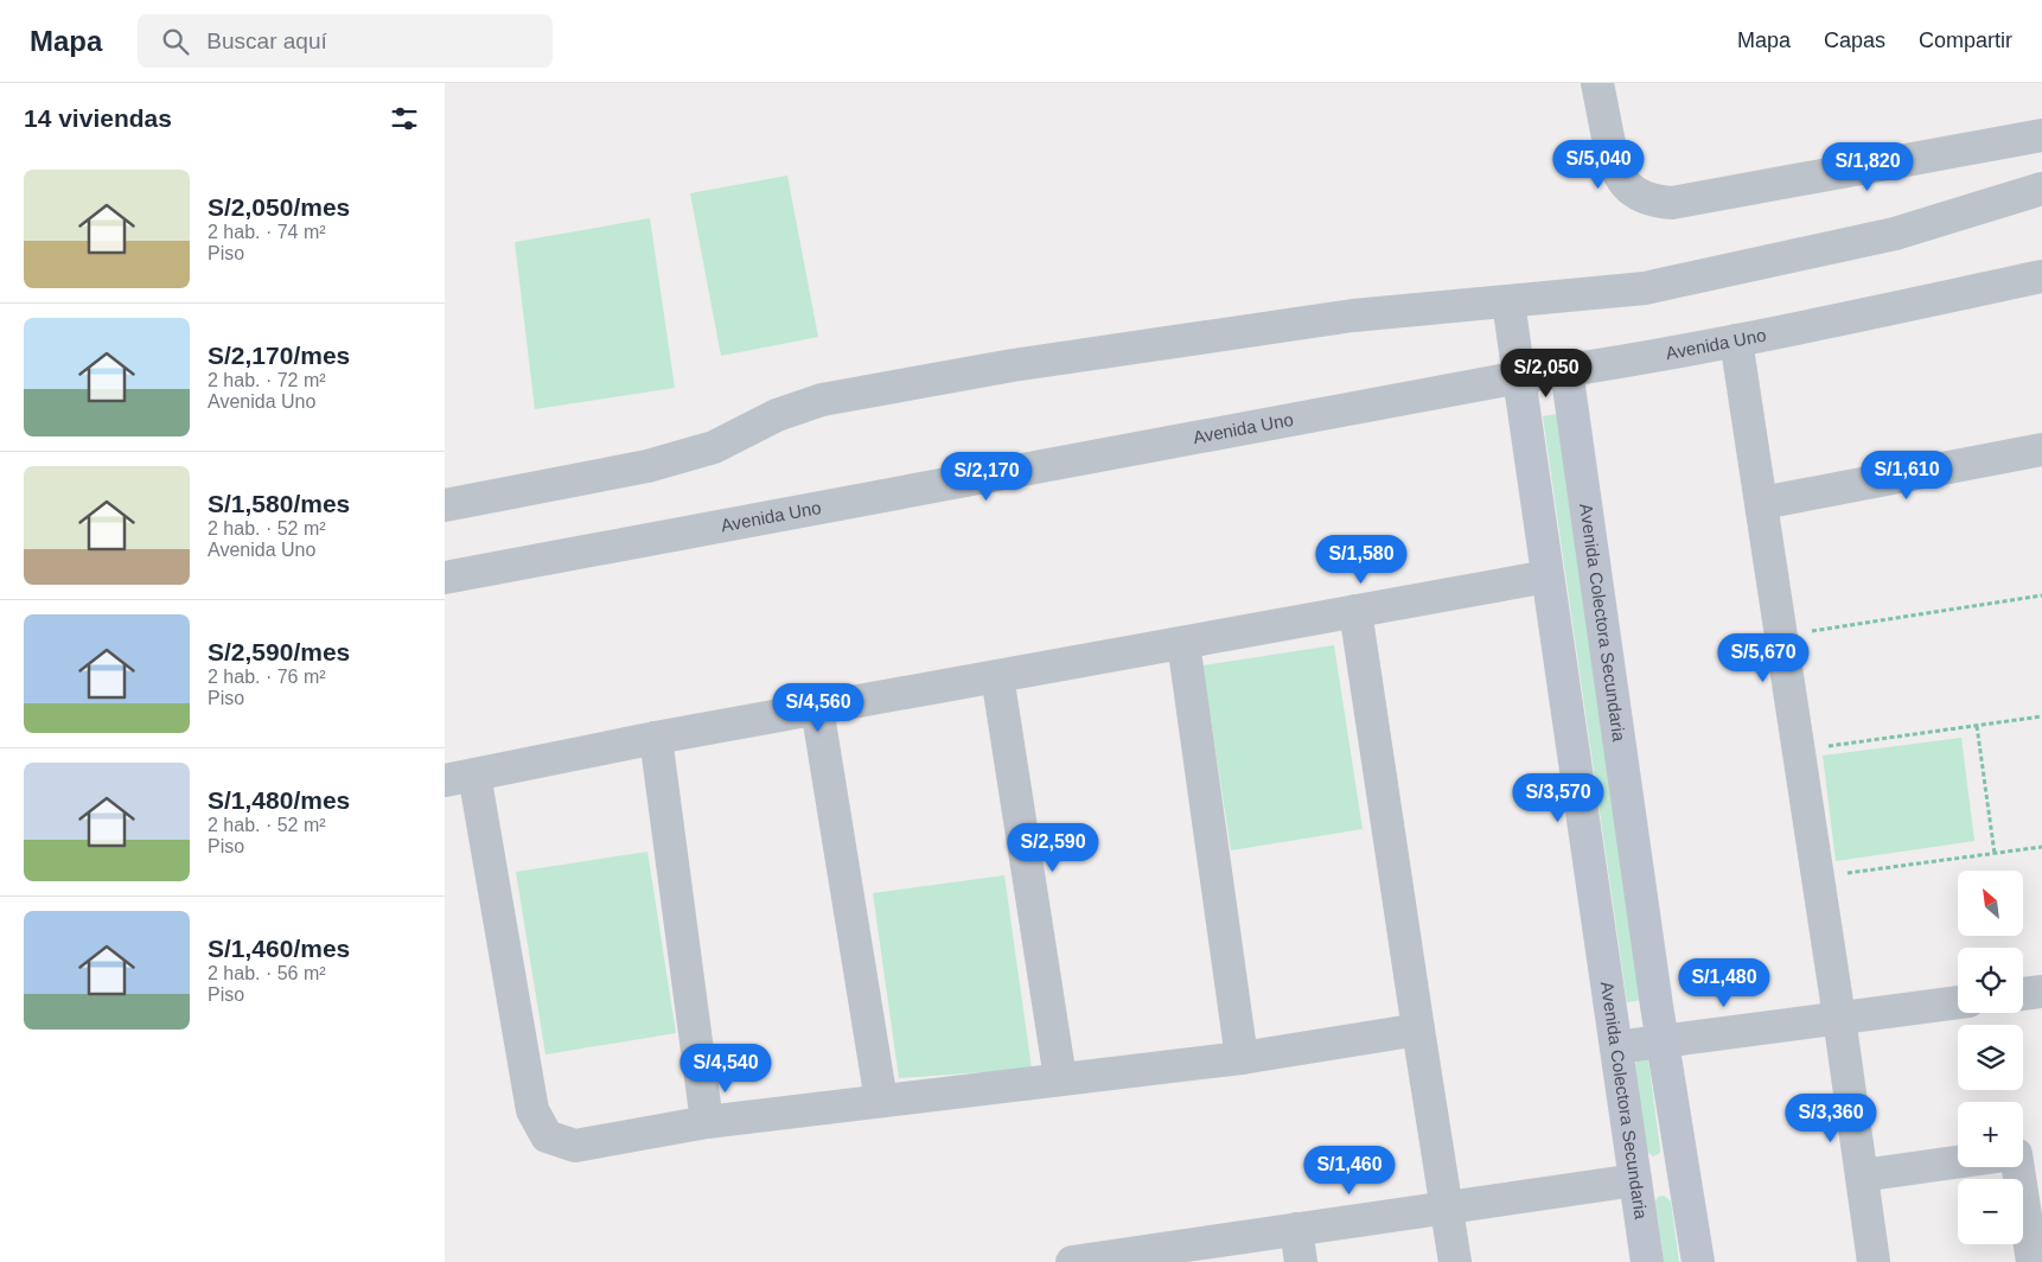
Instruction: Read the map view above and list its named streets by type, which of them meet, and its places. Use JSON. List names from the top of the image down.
{
  "streets": {
    "street": ["Avenida Uno", "Avenida Colectora Secundaria"]
  },
  "crossings": [
    ["Avenida Uno", "Avenida Colectora Secundaria"]
  ],
  "north": "top left",
  "page": {
    "header": "Mapa",
    "search": "Buscar aquí",
    "nav": ["Mapa", "Capas", "Compartir"],
    "heading": "14 viviendas",
    "price": [
      "S/5,040",
      "S/1,820",
      "S/2,050",
      "S/1,610",
      "S/2,170",
      "S/1,580",
      "S/5,670",
      "S/4,560",
      "S/3,570",
      "S/2,590",
      "S/1,480",
      "S/4,540",
      "S/3,360",
      "S/1,460"
    ],
    "list": [
      {
        "name": "S/2,050/mes",
        "note": "2 hab. · 74 m² · Piso"
      },
      {
        "name": "S/2,170/mes",
        "note": "2 hab. · 72 m² · Avenida Uno"
      },
      {
        "name": "S/1,580/mes",
        "note": "2 hab. · 52 m² · Avenida Uno"
      },
      {
        "name": "S/2,590/mes",
        "note": "2 hab. · 76 m² · Piso"
      },
      {
        "name": "S/1,480/mes",
        "note": "2 hab. · 52 m² · Piso"
      },
      {
        "name": "S/1,460/mes",
        "note": "2 hab. · 56 m² · Piso"
      }
    ],
    "map_buttons": ["+", "−"]
  }
}
